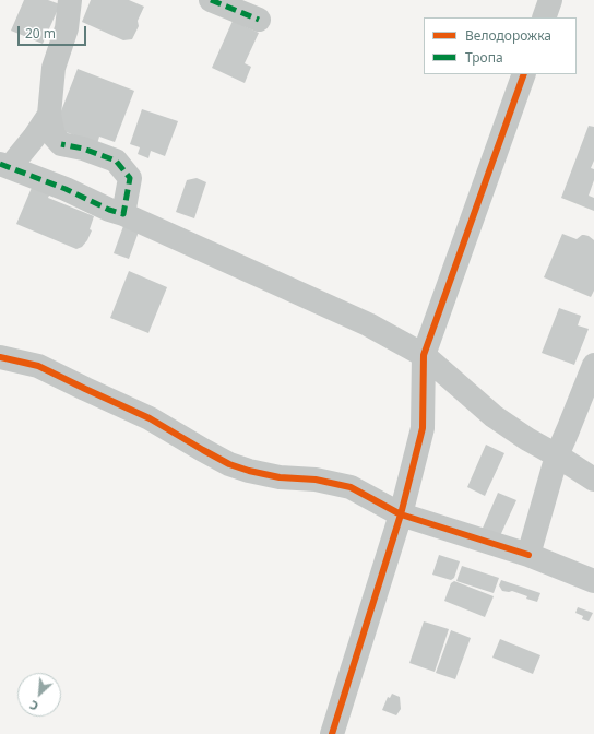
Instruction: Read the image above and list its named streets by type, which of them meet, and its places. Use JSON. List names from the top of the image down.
{
  "legend": ["Велодорожка", "Тропа"],
  "scale_bar": "20 m",
  "north": "bottom left"
}
